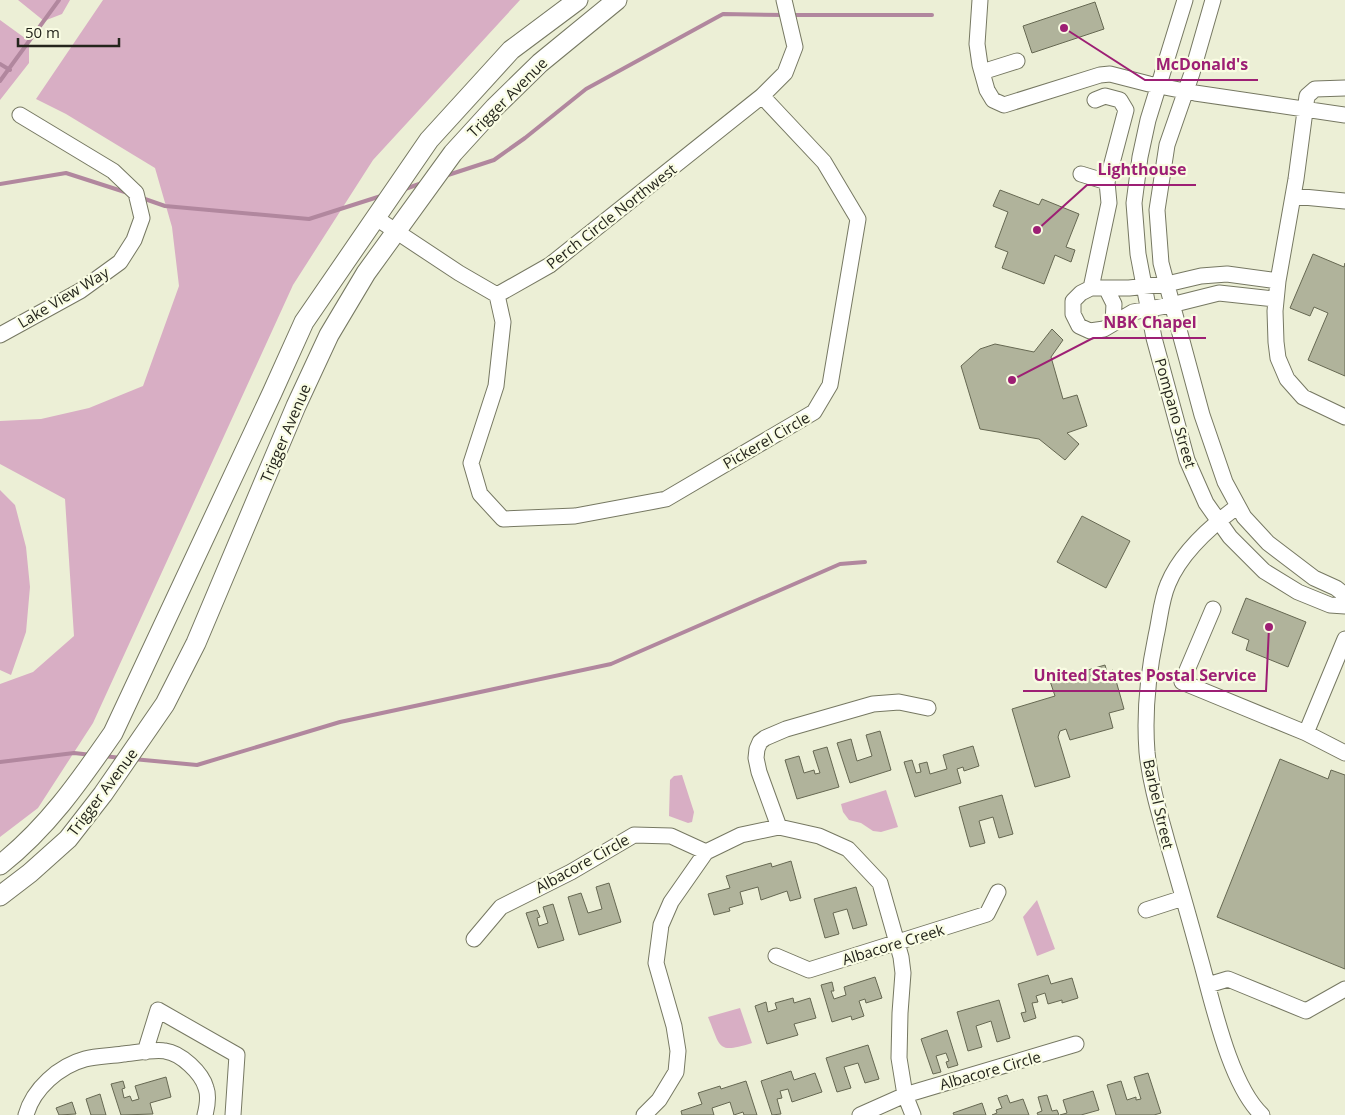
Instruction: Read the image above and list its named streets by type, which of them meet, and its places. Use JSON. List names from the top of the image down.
{
  "streets": {
    "main road": ["Trigger Avenue"],
    "street": [
      "Perch Circle Northwest",
      "Lake View Way",
      "Pompano Street",
      "Pickerel Circle",
      "Barbel Street",
      "Albacore Circle",
      "Albacore Creek"
    ]
  },
  "crossings": [
    ["Perch Circle Northwest", "Pickerel Circle"],
    ["Pompano Street", "Barbel Street"]
  ],
  "places": [
    "McDonald's",
    "Lighthouse",
    "NBK Chapel",
    "United States Postal Service"
  ],
  "scale_bar": "50 m"
}
